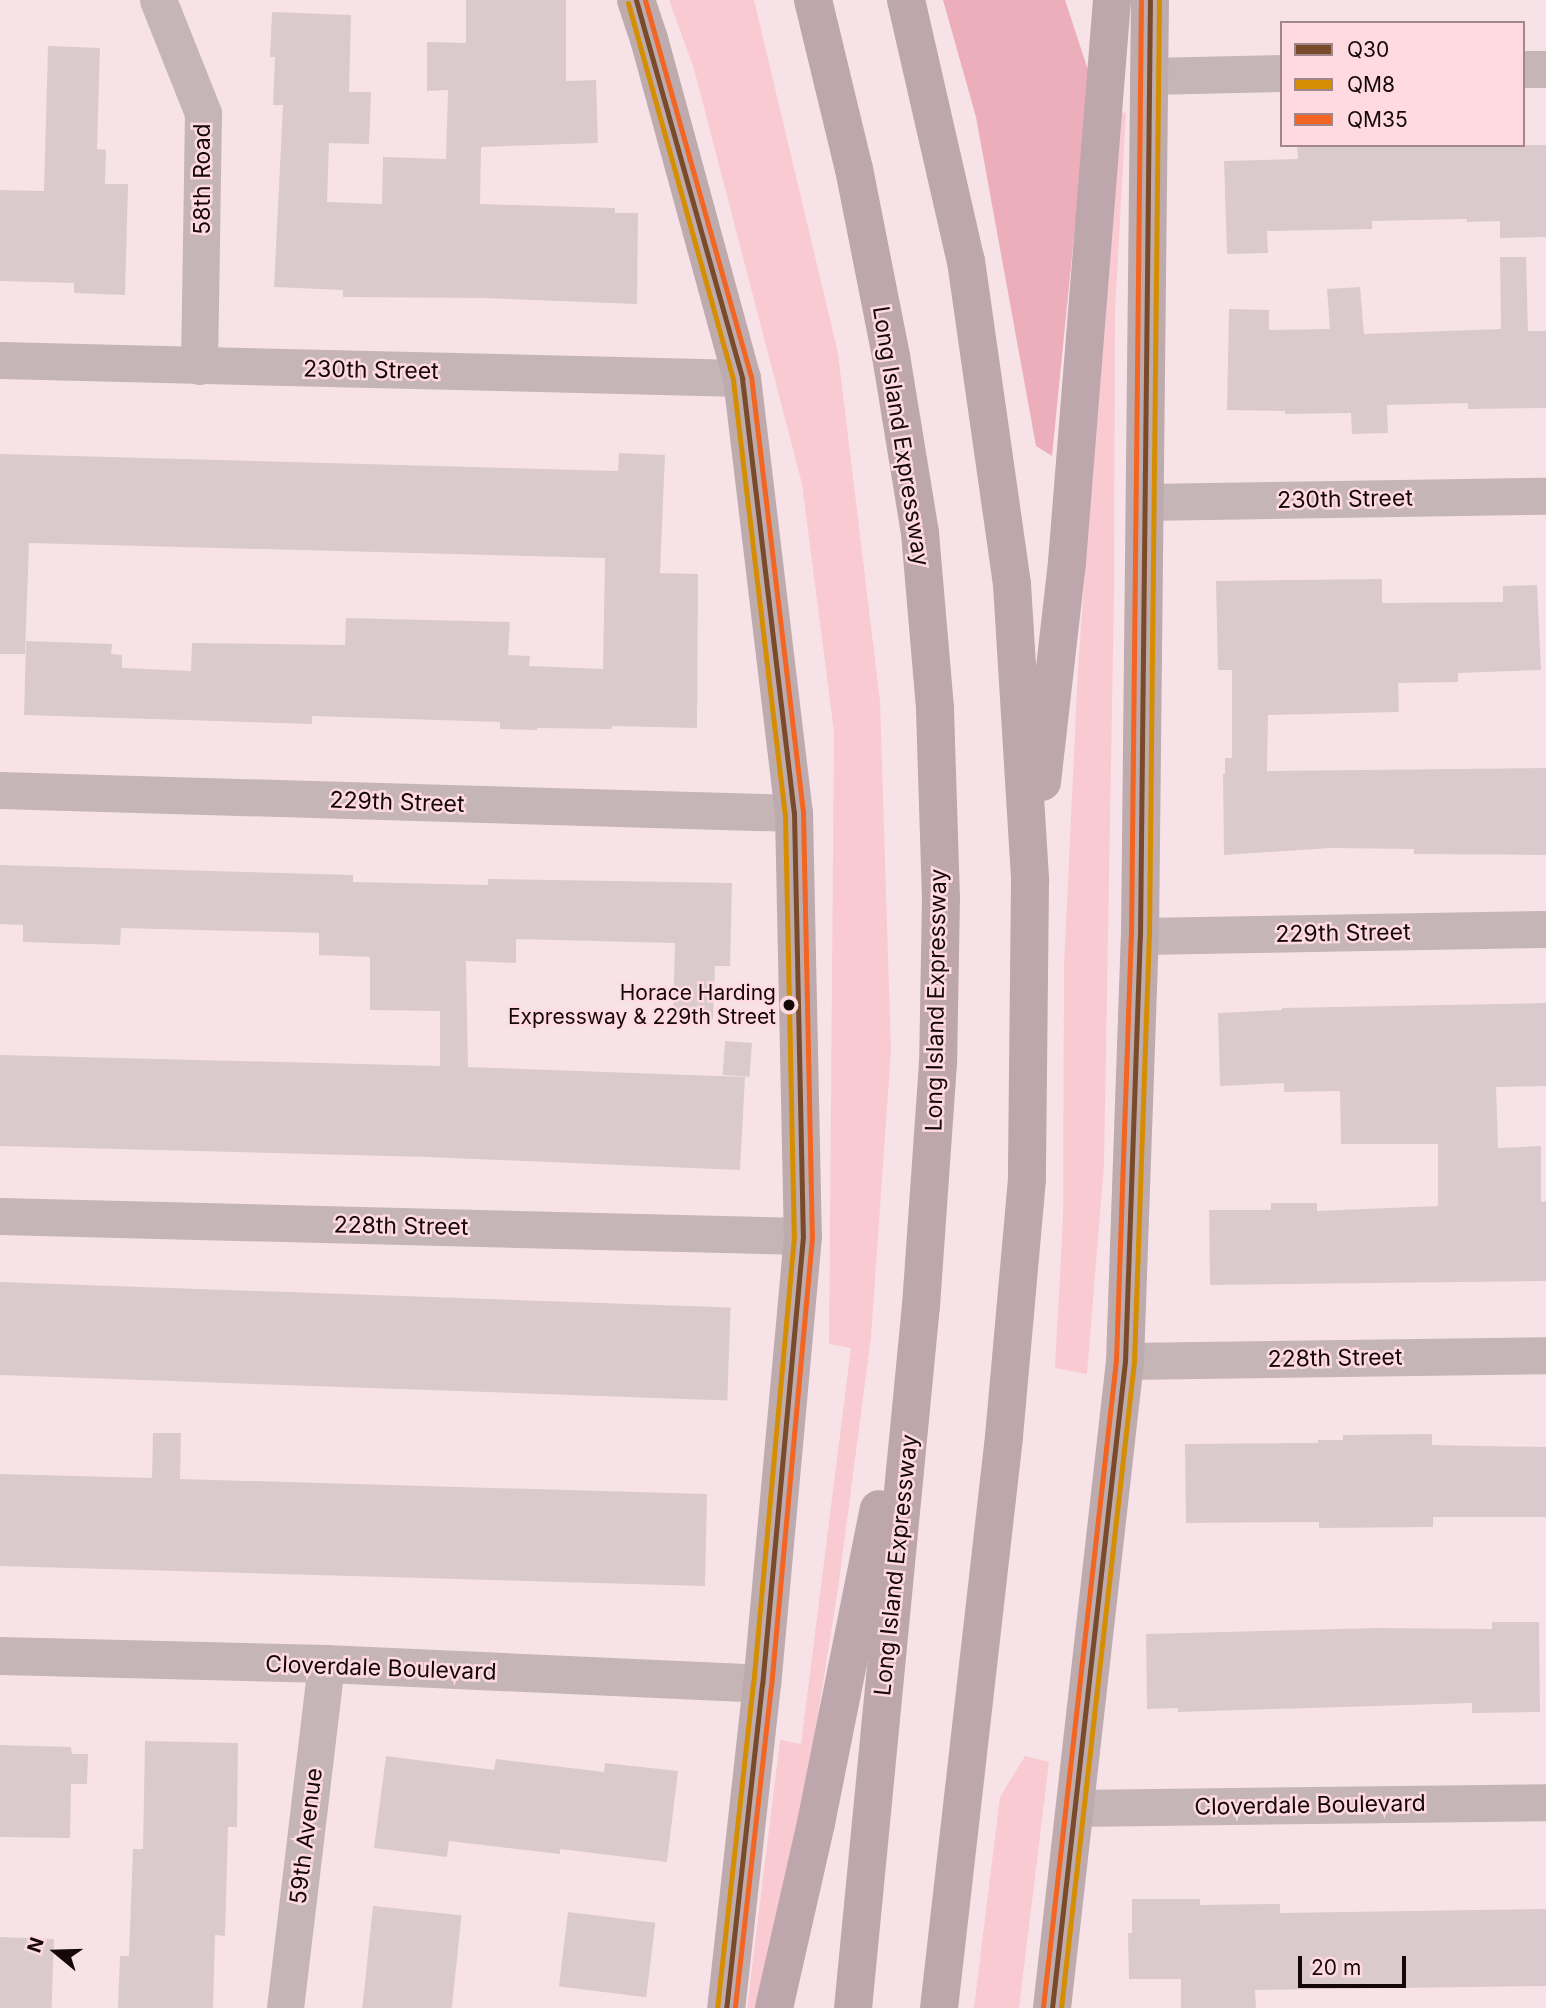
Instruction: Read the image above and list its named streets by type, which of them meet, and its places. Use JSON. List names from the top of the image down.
{
  "streets": {
    "highway": ["Long Island Expressway"],
    "street": [
      "58th Road",
      "230th Street",
      "229th Street",
      "228th Street",
      "Cloverdale Boulevard",
      "59th Avenue"
    ]
  },
  "crossings": [
    ["58th Road", "230th Street"],
    ["Cloverdale Boulevard", "59th Avenue"]
  ],
  "places": ["Horace Harding Expressway & 229th Street"],
  "lines": ["transit line Q30", "transit line QM8", "transit line QM35"],
  "legend": ["Q30", "QM8", "QM35"],
  "scale_bar": "20 m",
  "north": "left"
}
